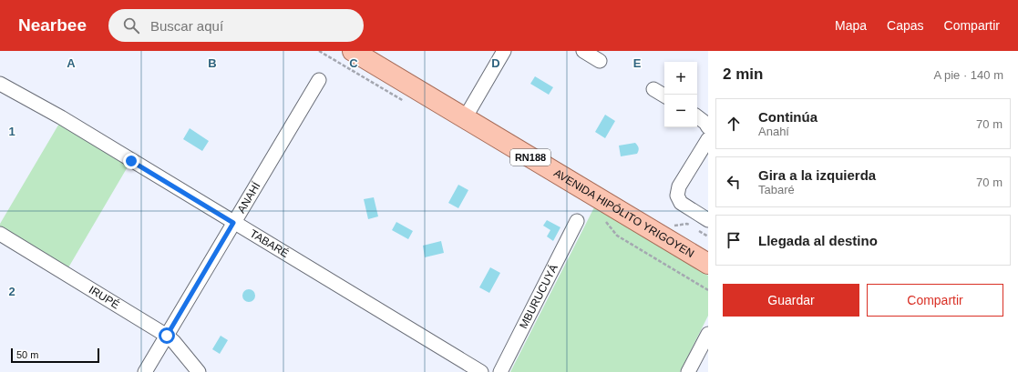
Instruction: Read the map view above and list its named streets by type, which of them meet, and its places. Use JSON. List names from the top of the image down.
{
  "streets": {
    "main road": ["RN188", "AVENIDA HIPÓLITO YRIGOYEN"],
    "street": [
      "ANAHÍ",
      "TABARÉ",
      "IRUPÉ",
      "MBURUCUYÁ"
    ]
  },
  "crossings": [
    ["ANAHÍ", "TABARÉ"],
    ["ANAHÍ", "IRUPÉ"]
  ],
  "scale_bar": "50 m",
  "page": {
    "header": "Nearbee",
    "search": "Buscar aquí",
    "nav": ["Mapa", "Capas", "Compartir"],
    "heading": ["2 min", "A pie · 140 m"],
    "map_buttons": ["+", "−"],
    "list": [
      ["Continúa", "Anahí", "70 m"],
      ["Gira a la izquierda", "Tabaré", "70 m"],
      "Llegada al destino"
    ],
    "buttons": ["Guardar", "Compartir"],
    "scale": "50 m"
  },
  "grid": {
    "columns": [
      "A",
      "B",
      "C",
      "D",
      "E"
    ],
    "rows": ["1", "2"]
  }
}
